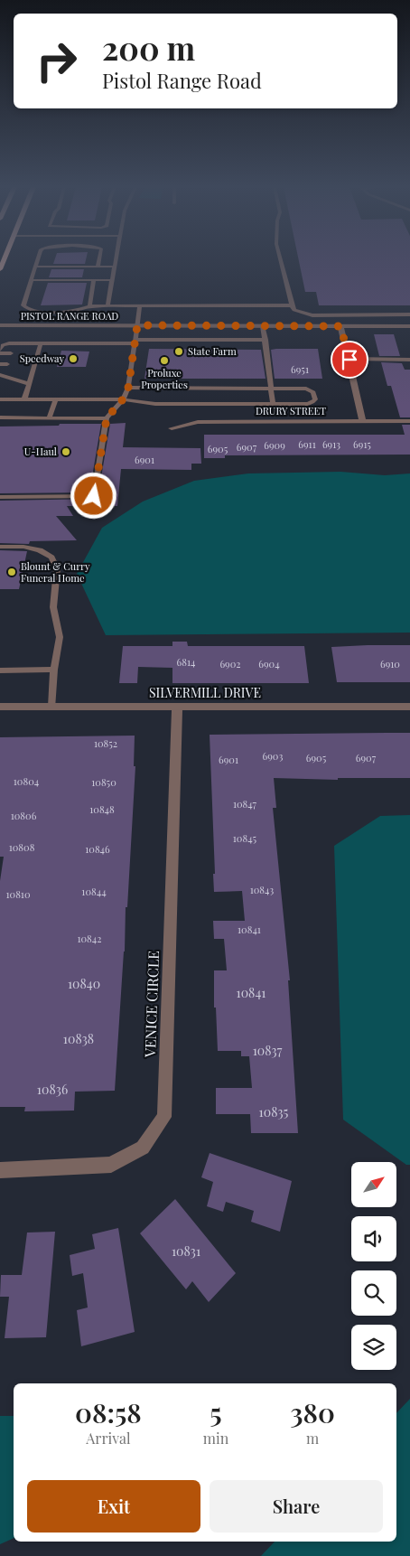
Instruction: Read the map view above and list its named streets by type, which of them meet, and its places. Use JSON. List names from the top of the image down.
{
  "streets": {
    "street": [
      "PISTOL RANGE ROAD",
      "DRURY STREET",
      "SILVERMILL DRIVE",
      "VENICE CIRCLE"
    ]
  },
  "crossings": [
    ["SILVERMILL DRIVE", "VENICE CIRCLE"]
  ],
  "places": [
    "State Farm",
    "Speedway",
    "Proluxe Properties",
    "U-Haul",
    "Blount & Curry Funeral Home"
  ],
  "house_numbers": [
    "6951",
    "6911",
    "6913",
    "6915",
    "6909",
    "6907",
    "6905",
    "6901",
    "6814",
    "6902",
    "6904",
    "6910",
    "10852",
    "6903",
    "6905",
    "6907",
    "6901",
    "10804",
    "10850",
    "10847",
    "10848",
    "10806",
    "10845",
    "10808",
    "10846",
    "10843",
    "10844",
    "10810",
    "10841",
    "10842",
    "10840",
    "10841",
    "10838",
    "10837",
    "10836",
    "10835",
    "10831"
  ],
  "north": "top right",
  "page": {
    "turn": ["200 m", "Pistol Range Road"],
    "eta": [
      "08:58",
      "Arrival",
      "5",
      "min",
      "380",
      "m"
    ],
    "buttons": ["Exit", "Share"]
  }
}
